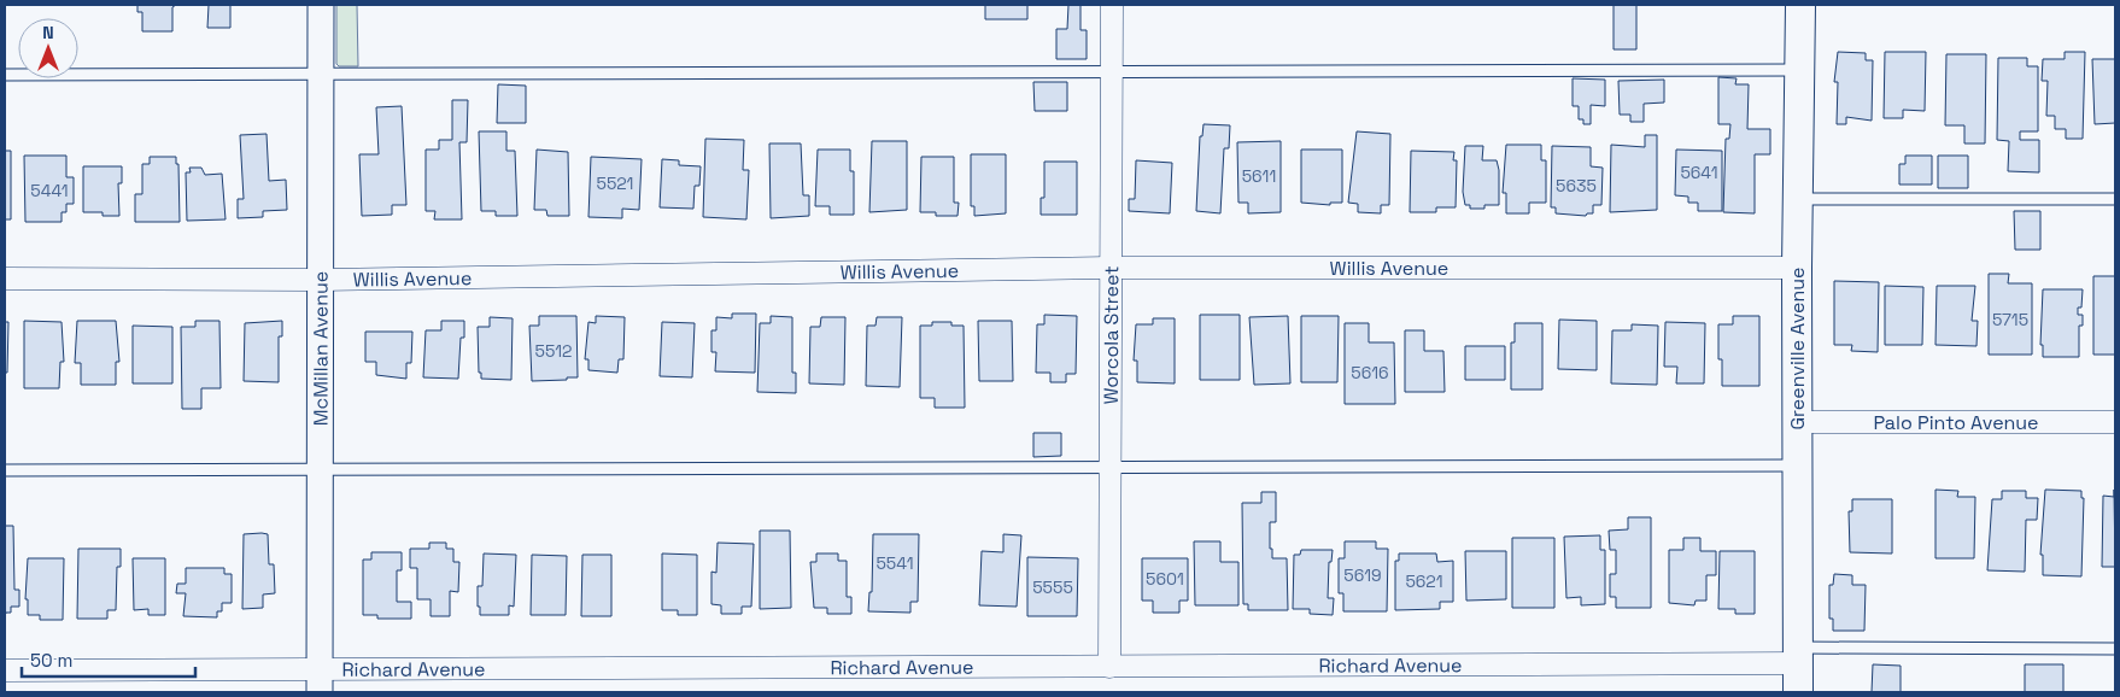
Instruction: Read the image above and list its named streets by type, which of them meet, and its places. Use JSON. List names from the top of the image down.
{
  "streets": {
    "main road": ["Greenville Avenue"],
    "street": [
      "Willis Avenue",
      "Worcola Street",
      "McMillan Avenue",
      "Palo Pinto Avenue",
      "Richard Avenue"
    ]
  },
  "crossings": [
    ["Willis Avenue", "Worcola Street"],
    ["Willis Avenue", "McMillan Avenue"],
    ["Willis Avenue", "Greenville Avenue"],
    ["Worcola Street", "Richard Avenue"],
    ["McMillan Avenue", "Richard Avenue"],
    ["Greenville Avenue", "Palo Pinto Avenue"],
    ["Greenville Avenue", "Richard Avenue"]
  ],
  "house_numbers": [
    "5641",
    "5611",
    "5521",
    "5635",
    "5441",
    "5715",
    "5512",
    "5616",
    "5541",
    "5619",
    "5601",
    "5621",
    "5555"
  ],
  "scale_bar": "50 m",
  "north": "top"
}
